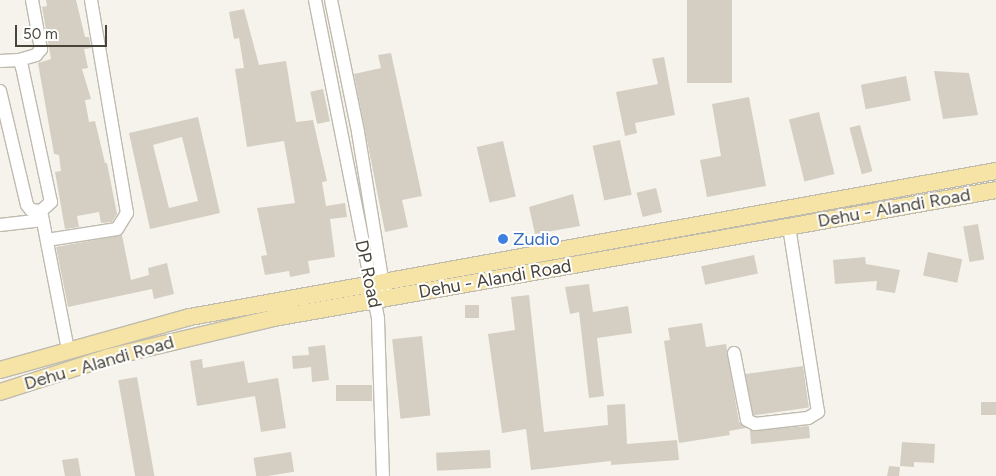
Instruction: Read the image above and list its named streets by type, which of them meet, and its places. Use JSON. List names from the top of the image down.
{
  "streets": {
    "main road": ["Dehu - Alandi Road"],
    "street": ["DP Road"]
  },
  "crossings": [
    ["Dehu - Alandi Road", "DP Road"]
  ],
  "places": ["Zudio"],
  "scale_bar": "50 m"
}
